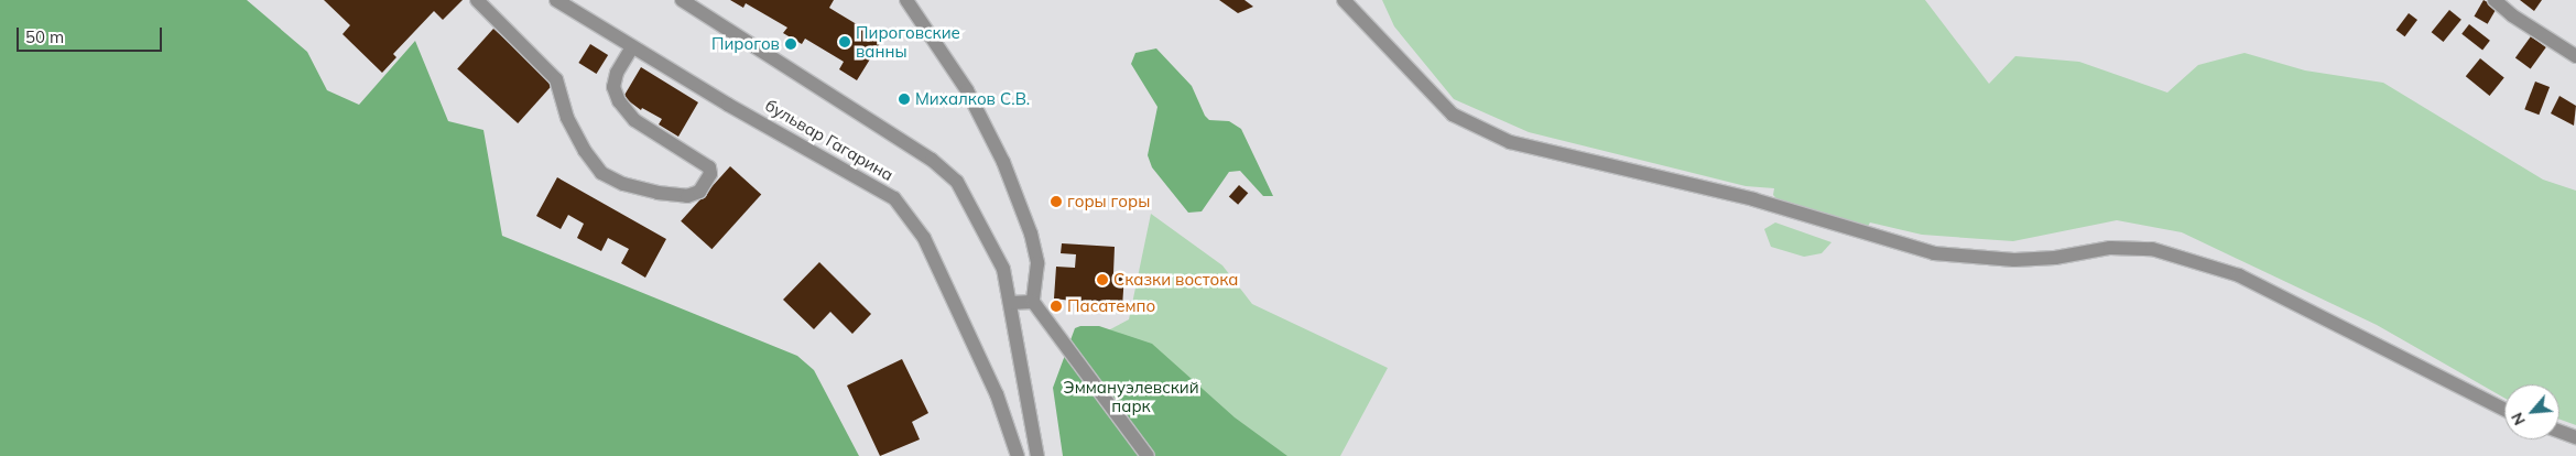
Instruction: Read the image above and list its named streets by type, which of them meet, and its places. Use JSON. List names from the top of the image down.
{
  "streets": {
    "street": ["бульвар Гагарина"]
  },
  "parks": ["Эммануэлевский парк"],
  "places": [
    "Пироговские ванны",
    "Пирогов",
    "Михалков С.В.",
    "горы горы",
    "Сказки востока",
    "Пасатемпо"
  ],
  "scale_bar": "50 m",
  "north": "bottom left"
}
